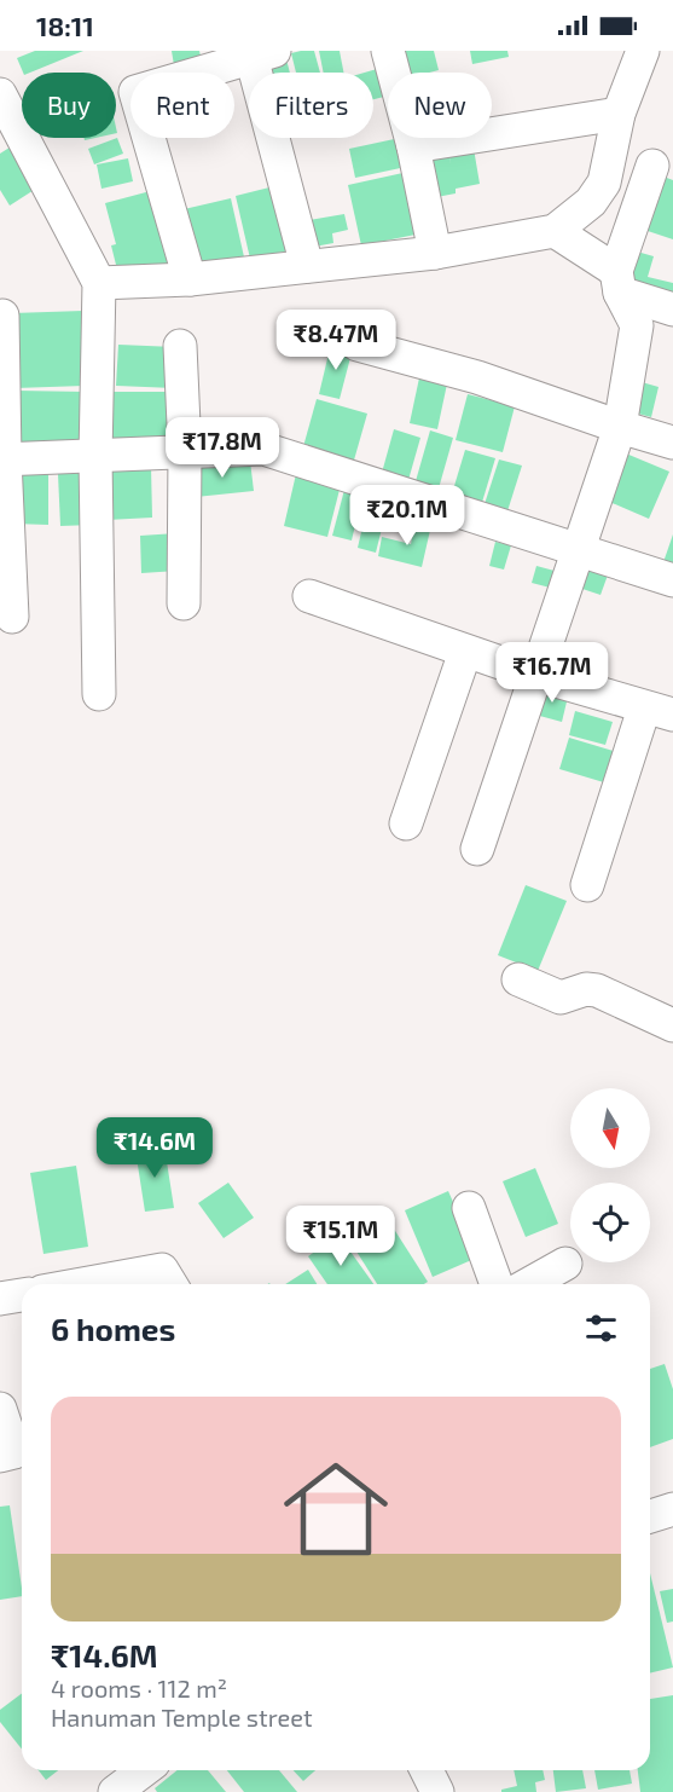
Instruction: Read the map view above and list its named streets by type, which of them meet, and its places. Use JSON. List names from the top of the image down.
{
  "north": "bottom",
  "page": {
    "status": "18:11",
    "chip": [
      "Buy",
      "Rent",
      "Filters",
      "New"
    ],
    "price": [
      "₹8.47M",
      "₹17.8M",
      "₹20.1M",
      "₹16.7M",
      "₹14.6M",
      "₹15.1M"
    ],
    "heading": "6 homes",
    "list": [
      {
        "name": "₹14.6M",
        "note": "4 rooms · 112 m² · Hanuman Temple street"
      }
    ]
  }
}
